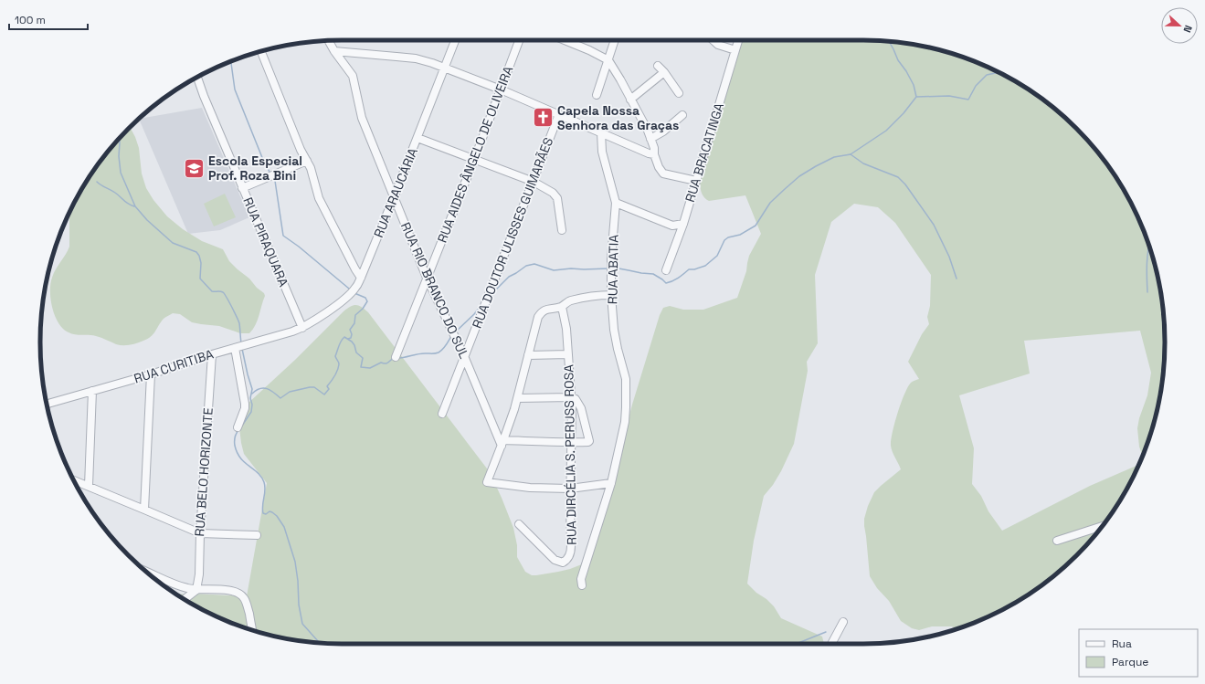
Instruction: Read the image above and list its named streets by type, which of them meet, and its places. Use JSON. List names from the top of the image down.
{
  "streets": {
    "street": [
      "RUA BRACATINGA",
      "RUA AIDES ÂNGELO DE OLIVEIRA",
      "RUA ARAUCÁRIA",
      "RUA DOUTOR ULISSES GUIMARÃES",
      "RUA PIRAQUARA",
      "RUA ABATIA",
      "RUA RIO BRANCO DO SUL",
      "RUA CURITIBA",
      "RUA DIRCÉLIA S. PERUSS ROSA",
      "RUA BELO HORIZONTE"
    ]
  },
  "crossings": [
    ["RUA AIDES ÂNGELO DE OLIVEIRA", "RUA RIO BRANCO DO SUL"],
    ["RUA ARAUCÁRIA", "RUA PIRAQUARA"],
    ["RUA ARAUCÁRIA", "RUA RIO BRANCO DO SUL"],
    ["RUA ARAUCÁRIA", "RUA CURITIBA"],
    ["RUA DOUTOR ULISSES GUIMARÃES", "RUA RIO BRANCO DO SUL"],
    ["RUA PIRAQUARA", "RUA CURITIBA"],
    ["RUA CURITIBA", "RUA BELO HORIZONTE"]
  ],
  "places": {
    "church": ["Capela Nossa Senhora das Graças"],
    "school or university": ["Escola Especial Prof. Roza Bini"]
  },
  "legend": ["Rua", "Parque"],
  "scale_bar": "100 m",
  "north": "right"
}
